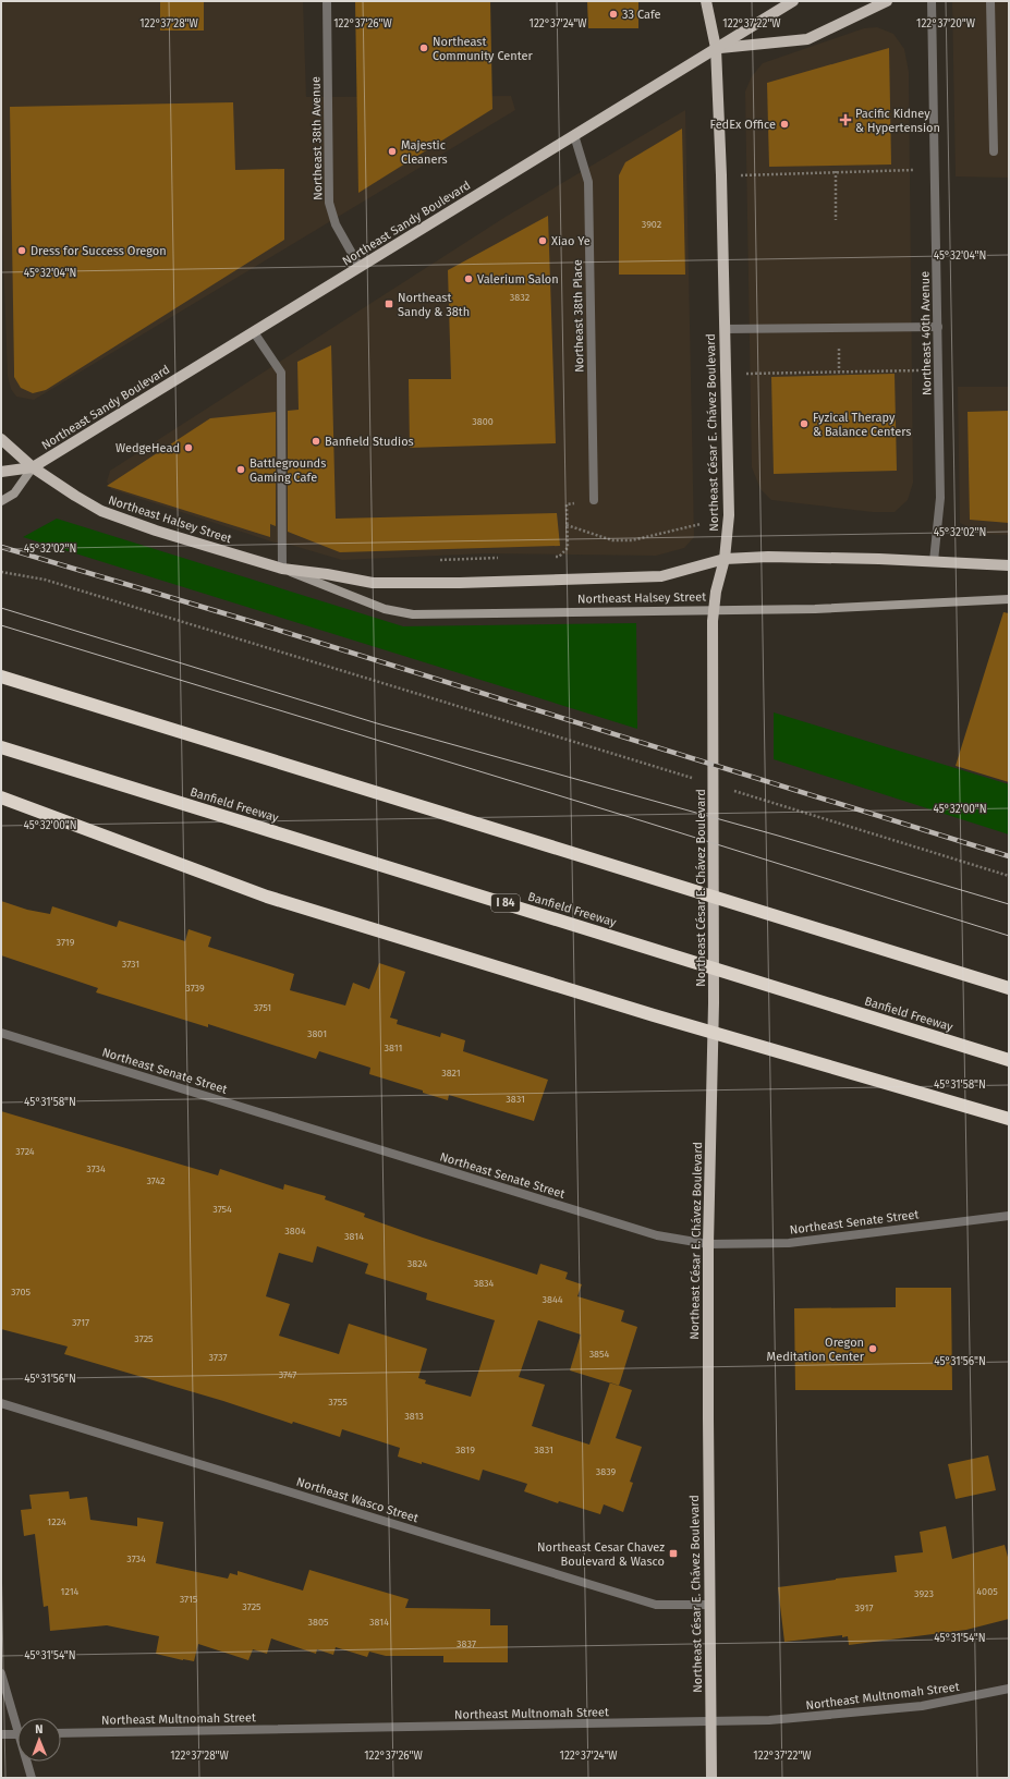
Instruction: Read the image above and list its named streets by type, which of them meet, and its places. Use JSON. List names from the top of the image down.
{
  "streets": {
    "highway": ["Banfield Freeway", "I 84"],
    "main road": ["Northeast Sandy Boulevard", "Northeast César E. Chávez Boulevard", "Northeast Halsey Street"],
    "street": [
      "Northeast 38th Avenue",
      "Northeast 38th Place",
      "Northeast 40th Avenue",
      "Northeast Senate Street",
      "Northeast Wasco Street",
      "Northeast Multnomah Street"
    ]
  },
  "crossings": [
    ["Northeast 38th Avenue", "Northeast Sandy Boulevard"],
    ["Northeast Sandy Boulevard", "Northeast 38th Place"],
    ["Northeast Sandy Boulevard", "Northeast César E. Chávez Boulevard"],
    ["Northeast Sandy Boulevard", "Northeast Halsey Street"],
    ["Northeast 40th Avenue", "Northeast Halsey Street"],
    ["Northeast César E. Chávez Boulevard", "Northeast Halsey Street"],
    ["Northeast César E. Chávez Boulevard", "Northeast Senate Street"],
    ["Northeast César E. Chávez Boulevard", "Northeast Wasco Street"],
    ["Northeast César E. Chávez Boulevard", "Northeast Multnomah Street"]
  ],
  "places": {
    "other": [
      "33 Cafe",
      "Northeast Community Center",
      "FedEx Office",
      "Majestic Cleaners",
      "Xiao Ye",
      "Dress for Success Oregon",
      "Valerium Salon",
      "Fyzical Therapy & Balance Centers",
      "Banfield Studios",
      "WedgeHead",
      "Battlegrounds Gaming Cafe",
      "Oregon Meditation Center"
    ],
    "health": ["Pacific Kidney & Hypertension"],
    "transit": ["Northeast Sandy & 38th", "Northeast Cesar Chavez Boulevard & Wasco"]
  },
  "house_numbers": [
    "3902",
    "3832",
    "3800",
    "3719",
    "3731",
    "3739",
    "3751",
    "3801",
    "3811",
    "3821",
    "3831",
    "3724",
    "3734",
    "3742",
    "3754",
    "3804",
    "3814",
    "3824",
    "3834",
    "3705",
    "3844",
    "3717",
    "3725",
    "3854",
    "3737",
    "3747",
    "3755",
    "3813",
    "3819",
    "3831",
    "3839",
    "1224",
    "3734",
    "1214",
    "4005",
    "3923",
    "3715",
    "3725",
    "3917",
    "3805",
    "3814",
    "3837"
  ],
  "north": "top",
  "coordinates": [
    "122°37'28\"W",
    "122°37'26\"W",
    "122°37'24\"W",
    "122°37'22\"W",
    "122°37'20\"W",
    "45°32'04\"N",
    "45°32'02\"N",
    "45°32'00\"N",
    "45°31'58\"N",
    "45°31'56\"N",
    "45°31'54\"N"
  ]
}
